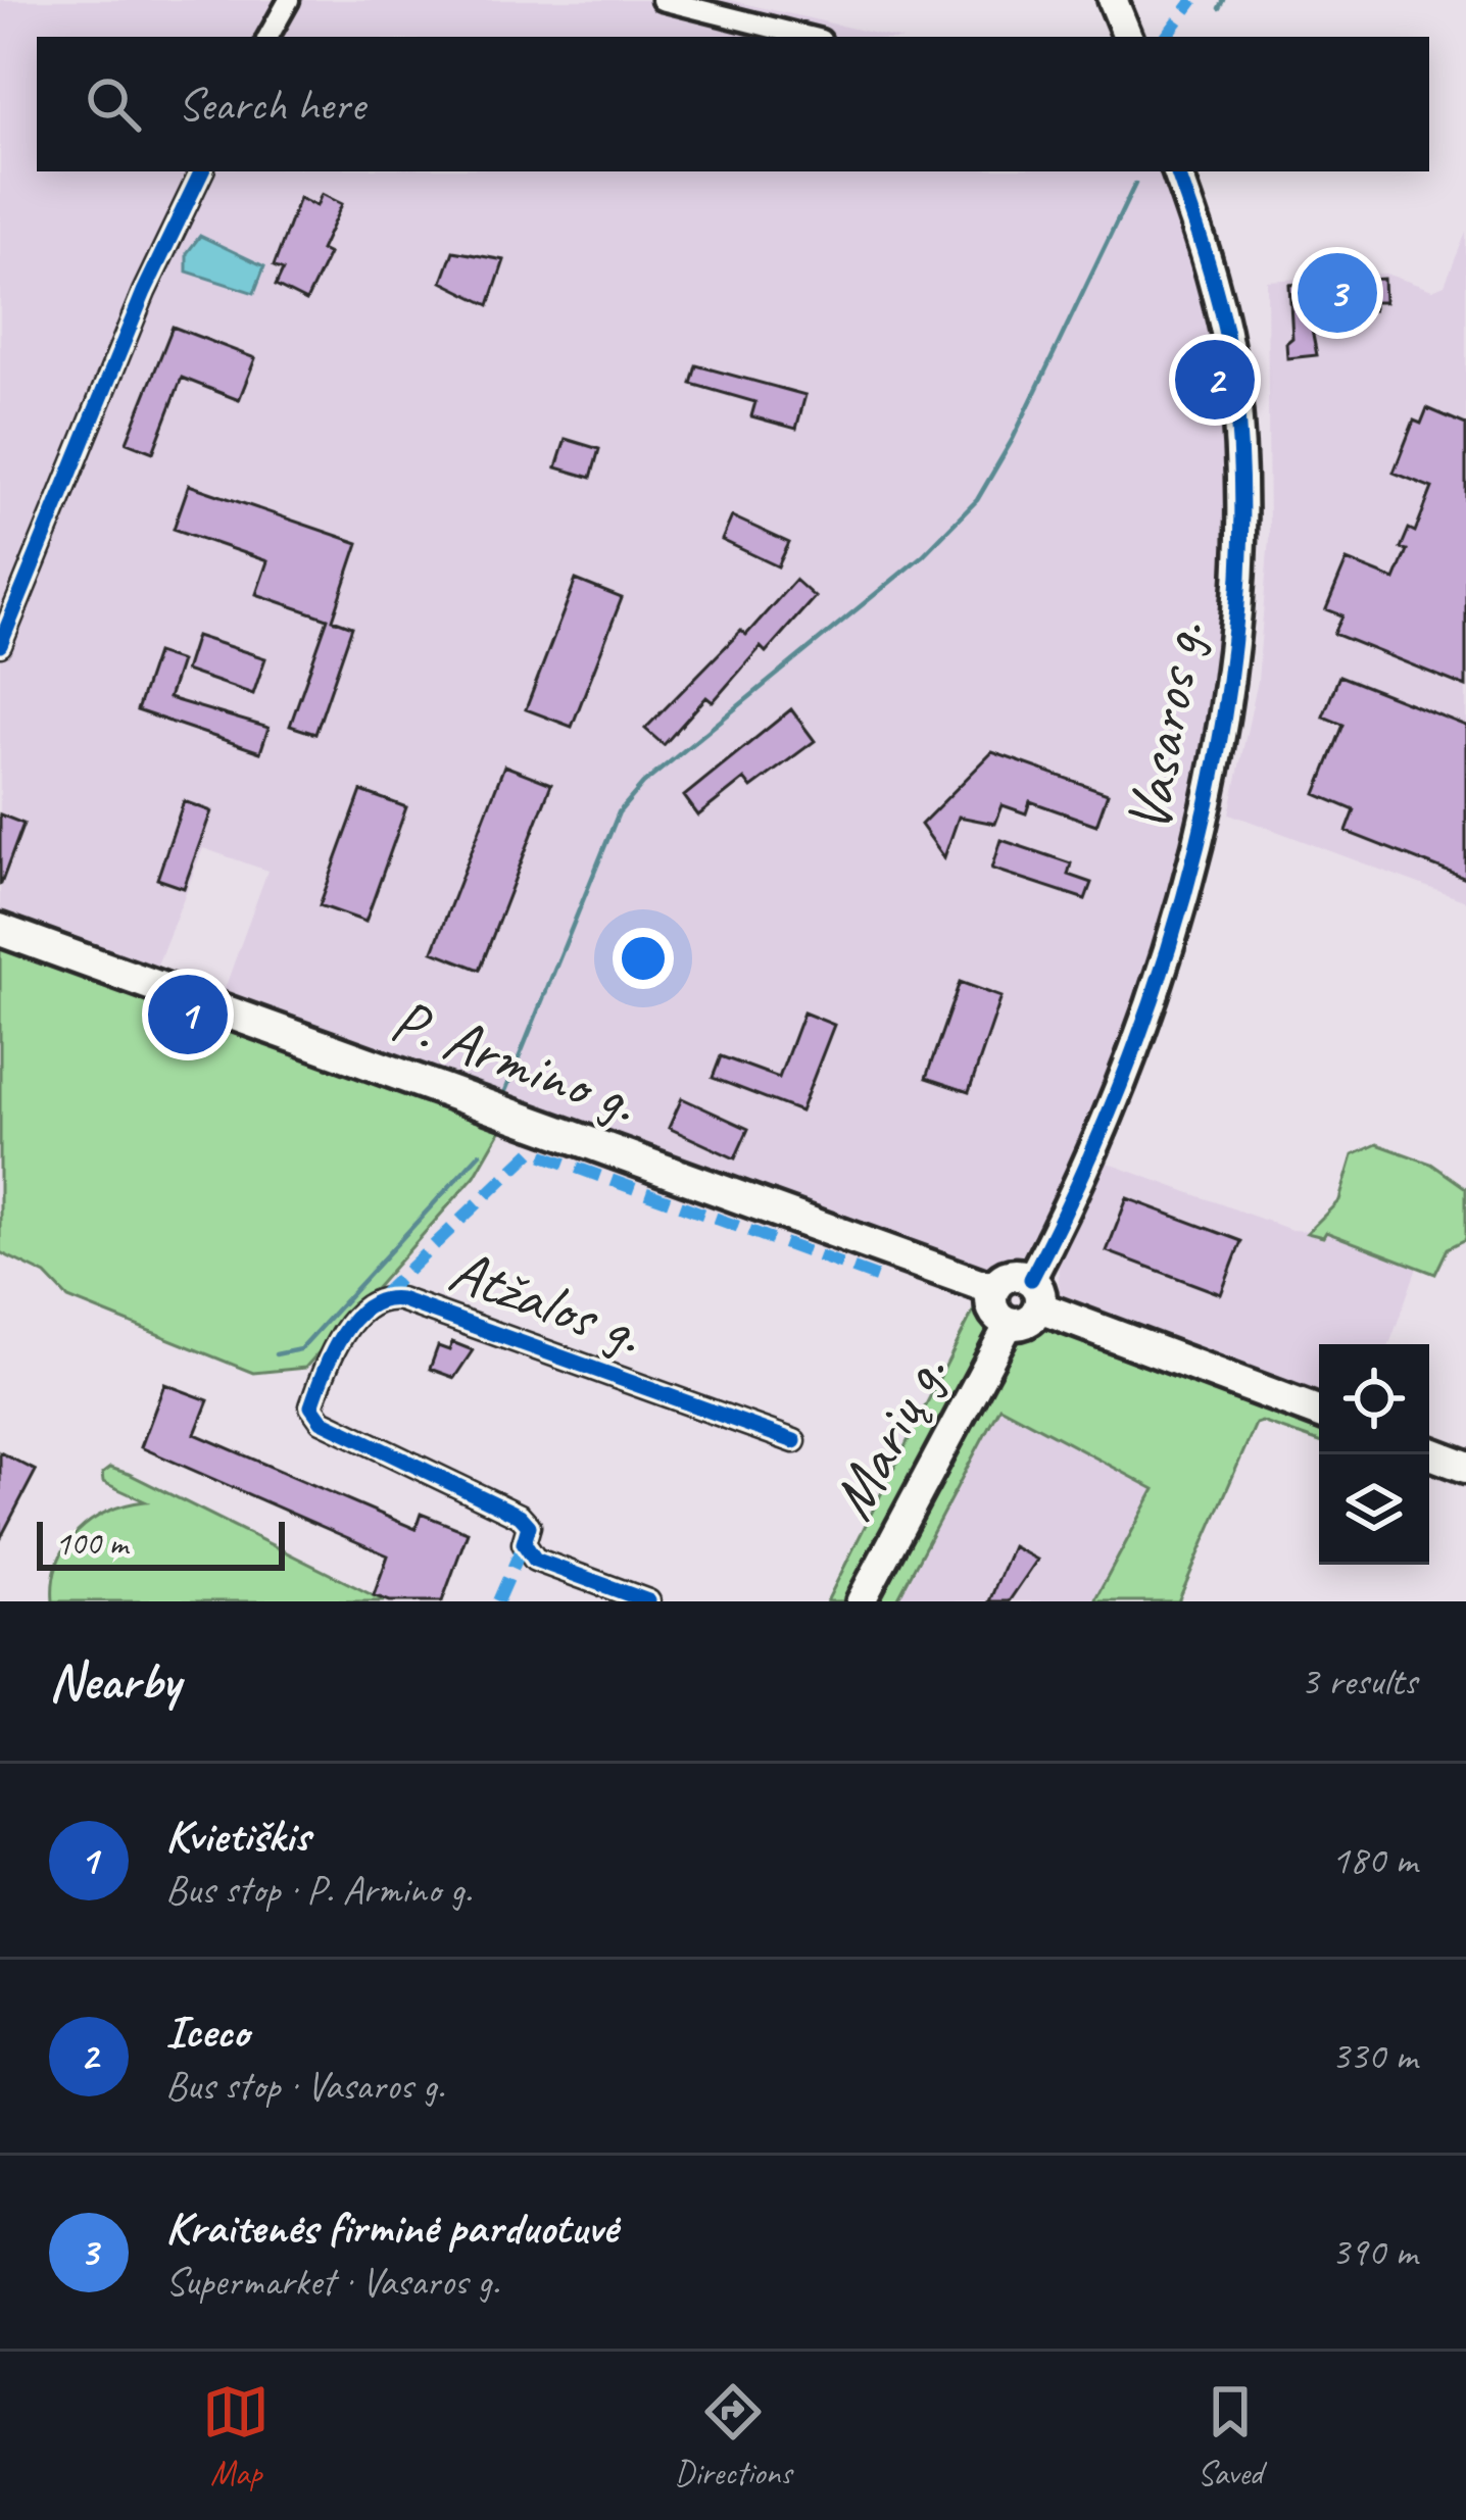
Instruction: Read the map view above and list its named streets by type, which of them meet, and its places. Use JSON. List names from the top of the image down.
{
  "streets": {
    "main road": ["P. Armino g."],
    "street": ["Vasaros g.", "Atžalos g.", "Marių g."]
  },
  "crossings": [
    ["Vasaros g.", "P. Armino g."],
    ["Vasaros g.", "Marių g."],
    ["P. Armino g.", "Marių g."]
  ],
  "scale_bar": "100 m",
  "page": {
    "search": "Search here",
    "pins": ["3", "2", "1"],
    "scale": "100 m",
    "heading": ["Nearby", "3 results"],
    "list": [
      {
        "mark": "1",
        "name": "Kvietiškis",
        "note": "Bus stop · P. Armino g.",
        "value": "180 m"
      },
      {
        "mark": "2",
        "name": "Iceco",
        "note": "Bus stop · Vasaros g.",
        "value": "330 m"
      },
      {
        "mark": "3",
        "name": "Kraitenės firminė parduotuvė",
        "note": "Supermarket · Vasaros g.",
        "value": "390 m"
      }
    ],
    "nav": ["Map", "Directions", "Saved"]
  }
}
